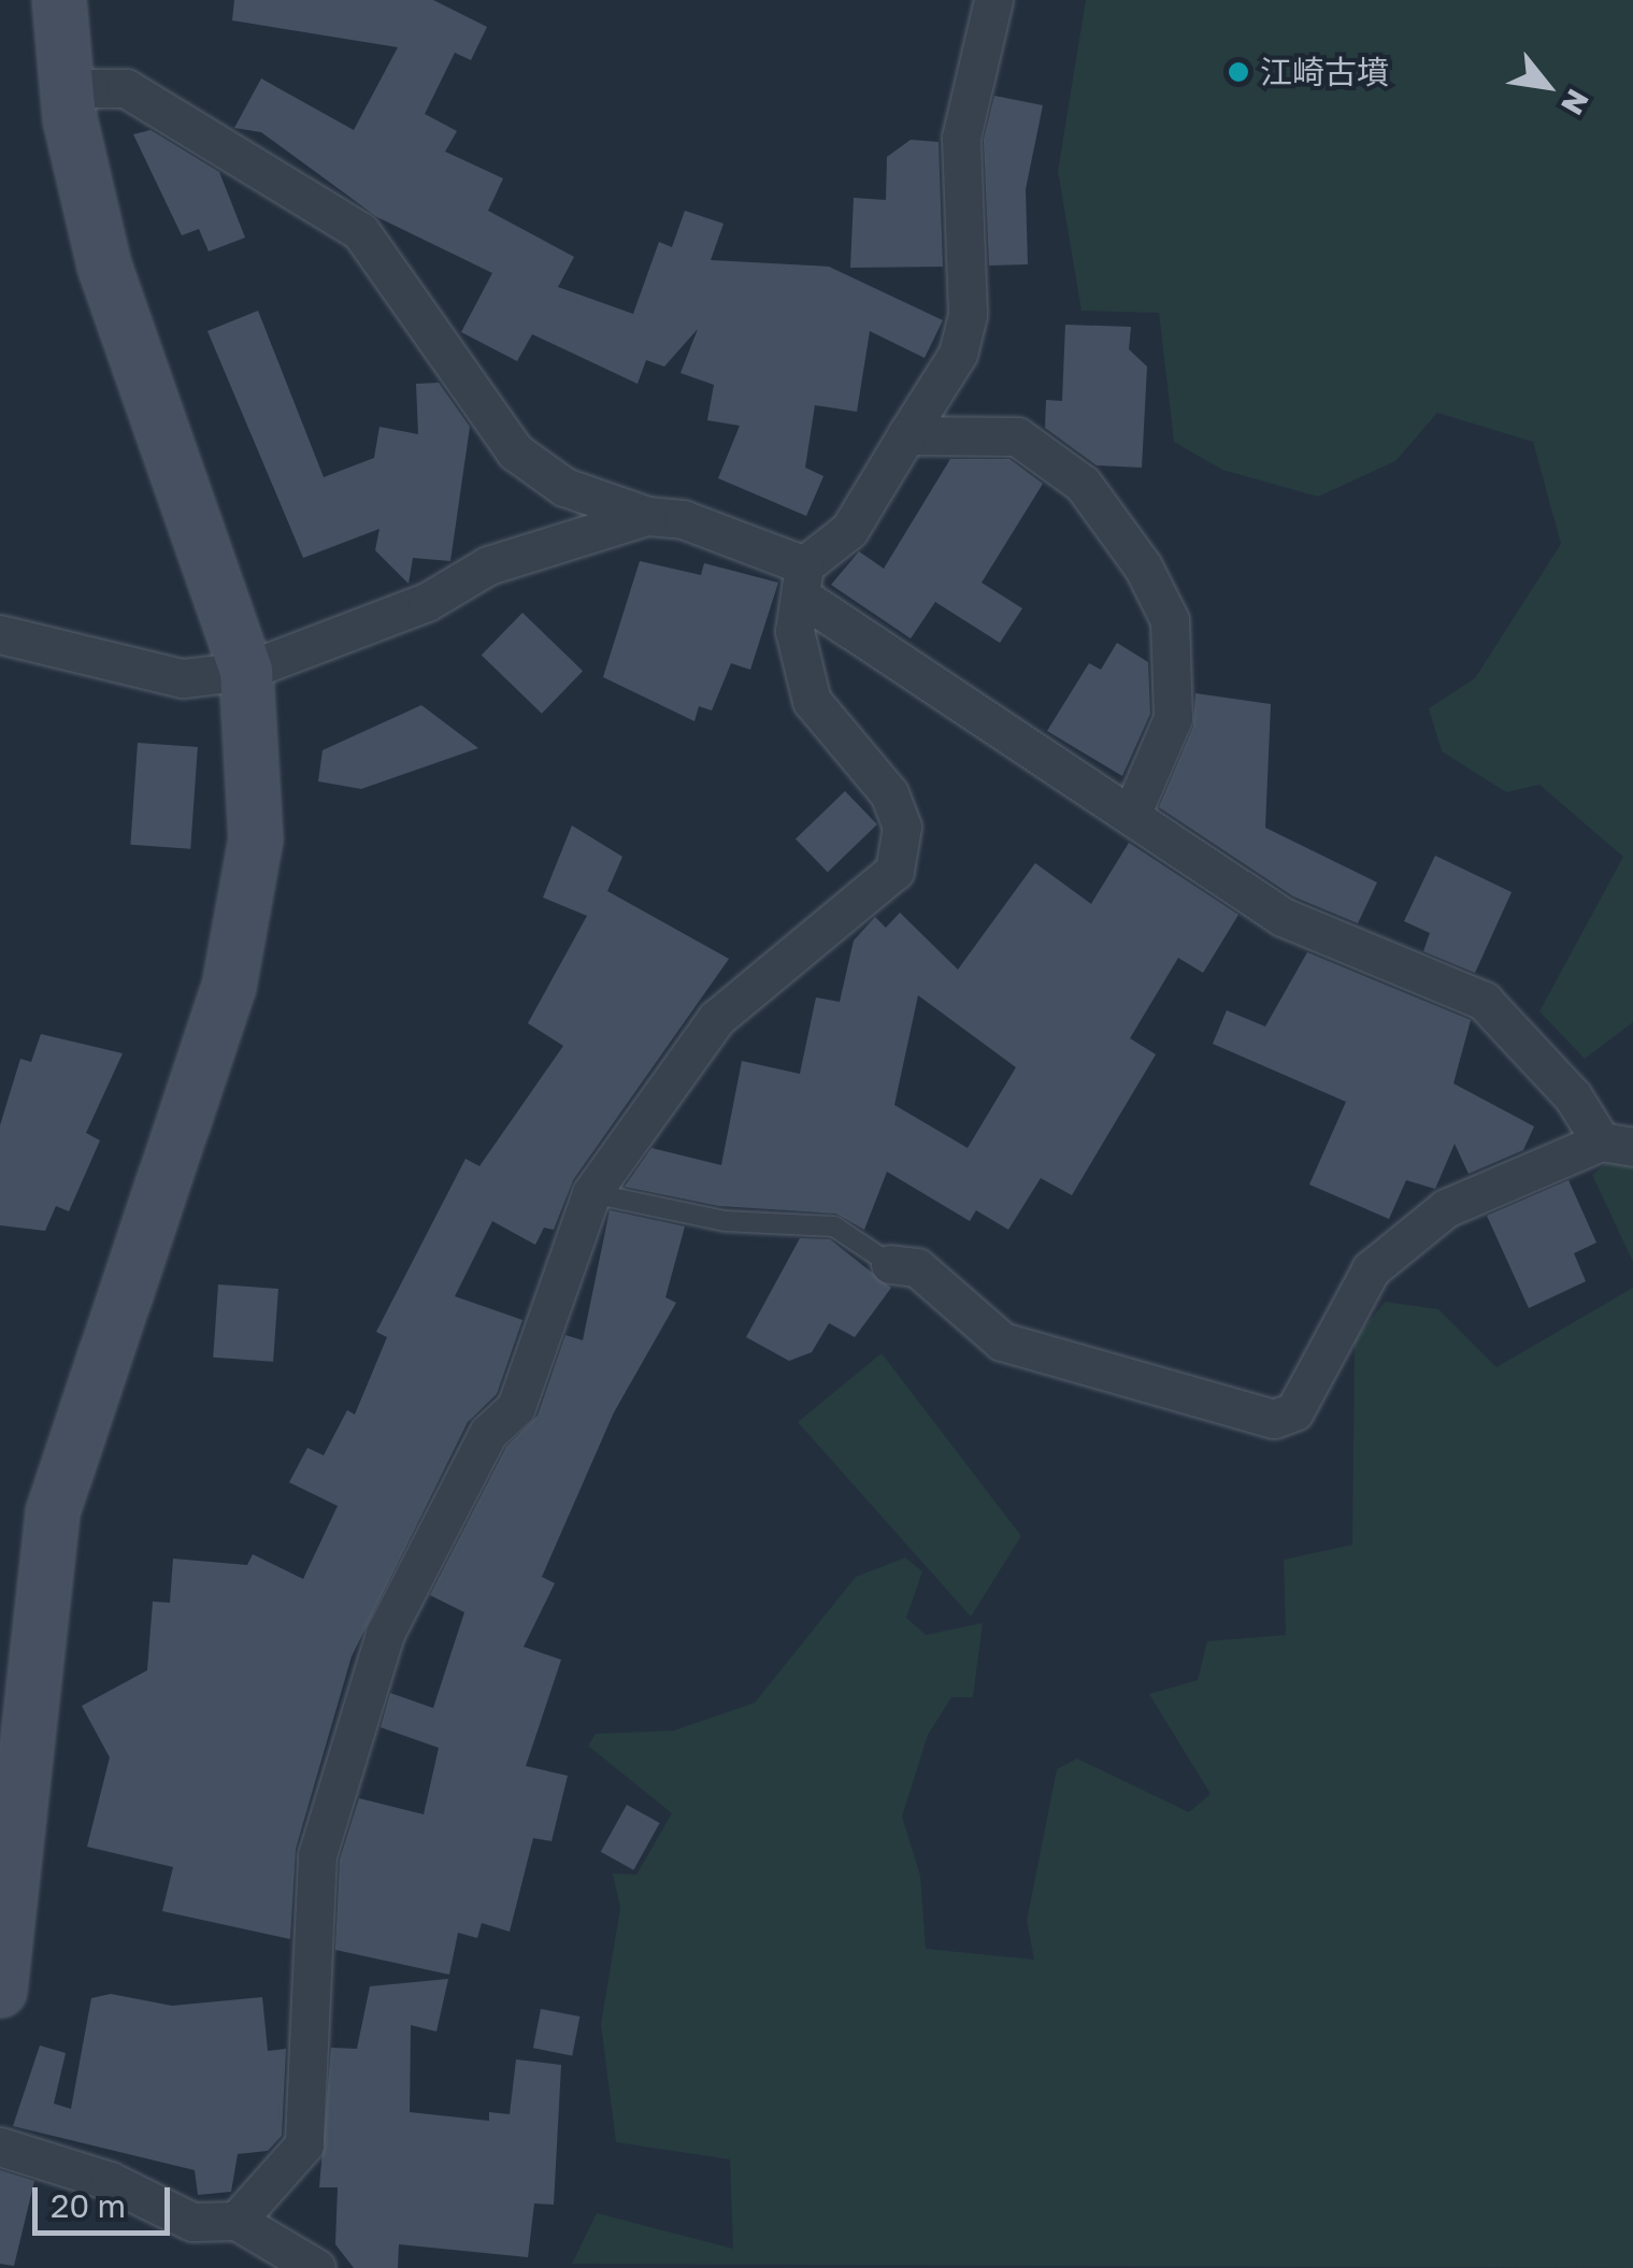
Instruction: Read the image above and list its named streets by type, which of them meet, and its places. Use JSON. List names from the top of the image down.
{
  "places": ["江崎古墳"],
  "scale_bar": "20 m",
  "north": "bottom right"
}
